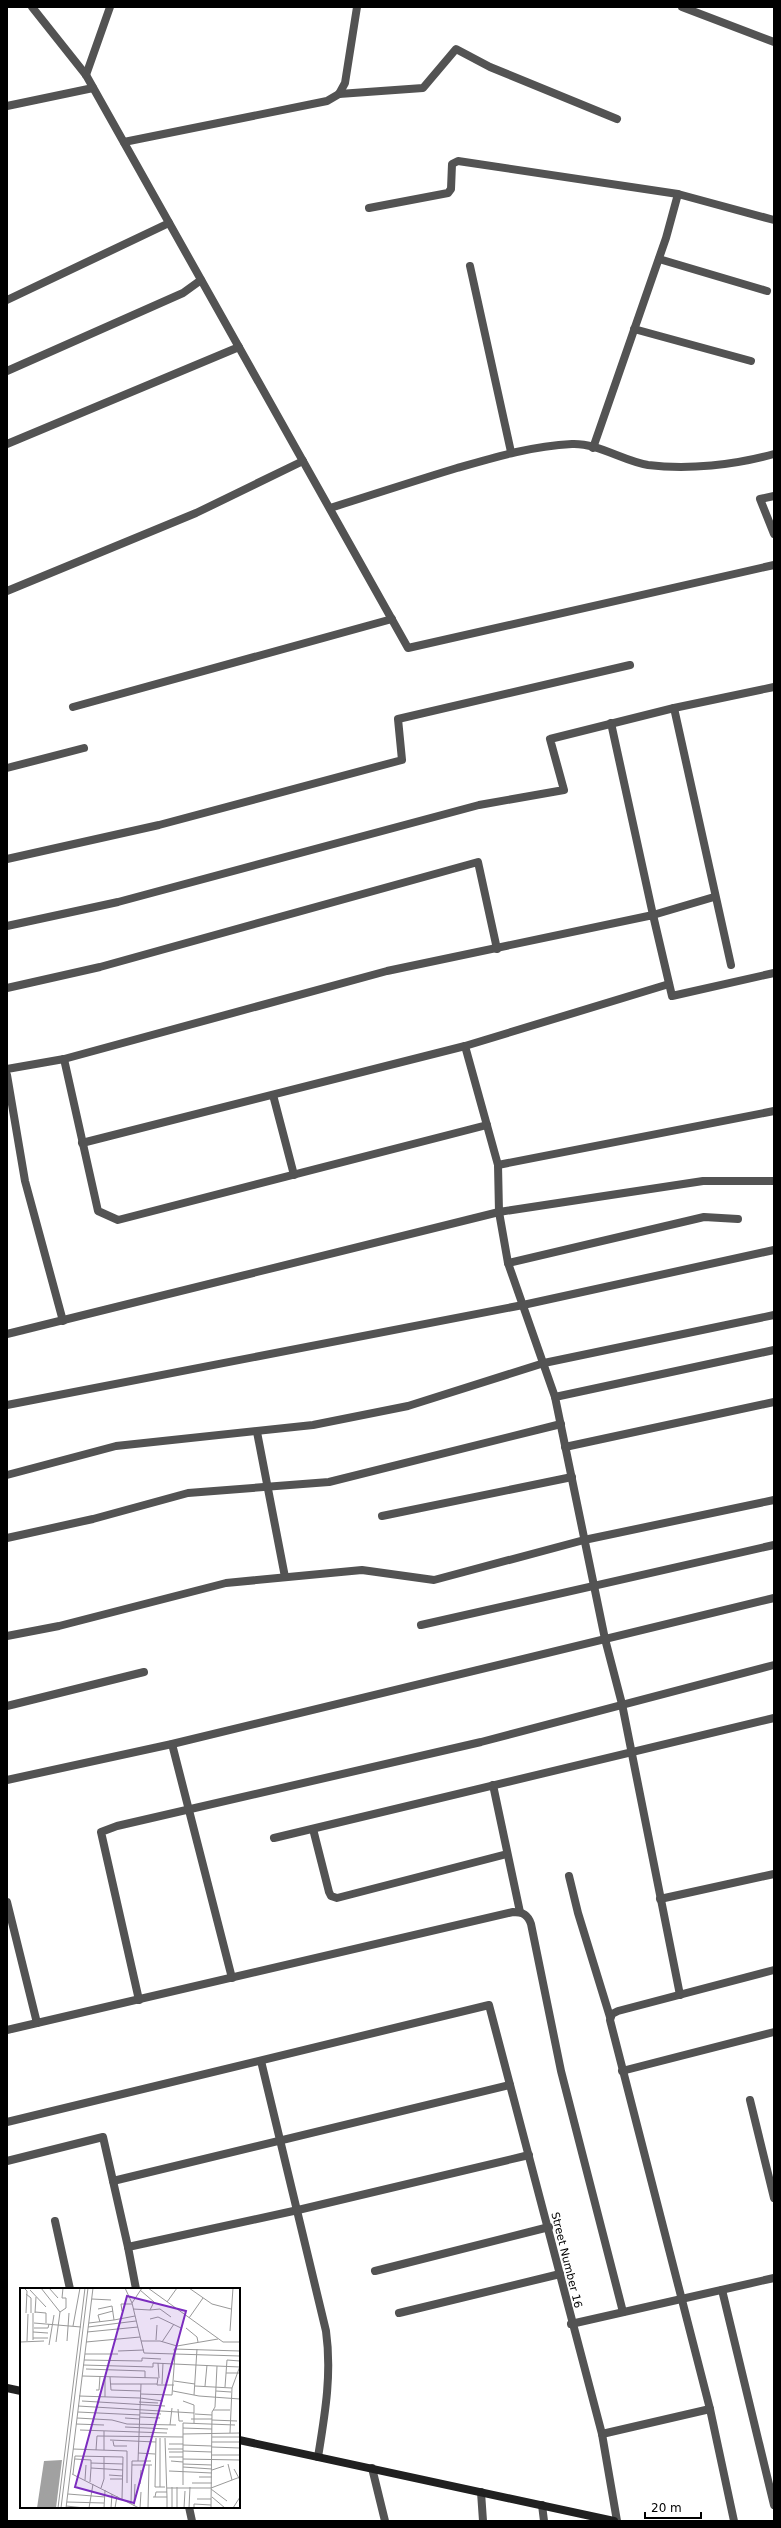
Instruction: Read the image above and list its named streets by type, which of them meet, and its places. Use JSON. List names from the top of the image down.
{
  "streets": {
    "street": ["Street Number 16"]
  },
  "scale_bar": "20 m"
}
